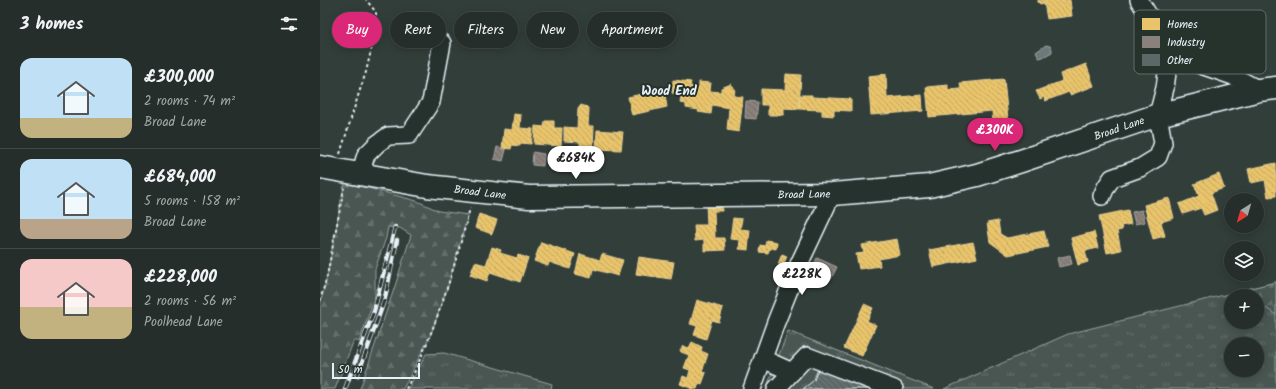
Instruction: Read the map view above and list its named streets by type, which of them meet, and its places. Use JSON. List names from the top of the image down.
{
  "streets": {
    "main road": ["Broad Lane"]
  },
  "districts": ["Wood End"],
  "legend": ["Homes", "Industry", "Other"],
  "scale_bar": "50 m",
  "north": "bottom left",
  "page": {
    "heading": "3 homes",
    "chip": [
      "Buy",
      "Rent",
      "Filters",
      "New",
      "Apartment"
    ],
    "list": [
      {
        "name": "£300,000",
        "note": "2 rooms · 74 m² · Broad Lane"
      },
      {
        "name": "£684,000",
        "note": "5 rooms · 158 m² · Broad Lane"
      },
      {
        "name": "£228,000",
        "note": "2 rooms · 56 m² · Poolhead Lane"
      }
    ],
    "price": ["£300K", "£684K", "£228K"],
    "map_buttons": ["+", "−"],
    "scale": "50 m"
  }
}
